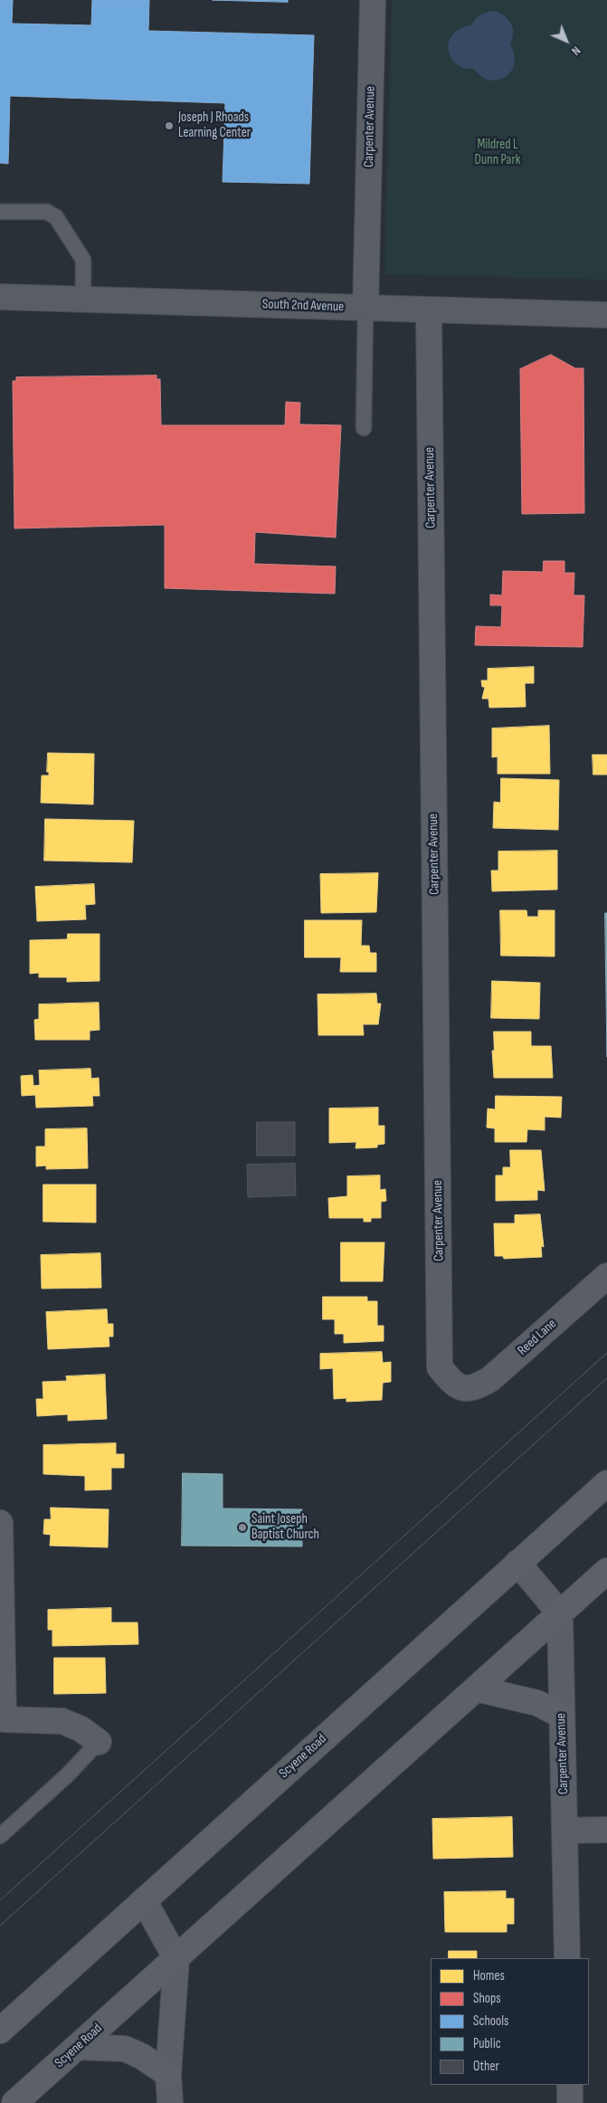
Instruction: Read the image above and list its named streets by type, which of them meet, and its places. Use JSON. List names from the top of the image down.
{
  "streets": {
    "main road": ["South 2nd Avenue", "Scyene Road"],
    "street": ["Carpenter Avenue", "Reed Lane"]
  },
  "crossings": [
    ["Carpenter Avenue", "South 2nd Avenue"],
    ["Carpenter Avenue", "Reed Lane"],
    ["Carpenter Avenue", "Scyene Road"]
  ],
  "parks": ["Mildred L Dunn Park"],
  "places": ["Joseph J Rhoads Learning Center", "Saint Joseph Baptist Church"],
  "legend": [
    "Homes",
    "Shops",
    "Schools",
    "Public",
    "Other"
  ],
  "north": "bottom right"
}
